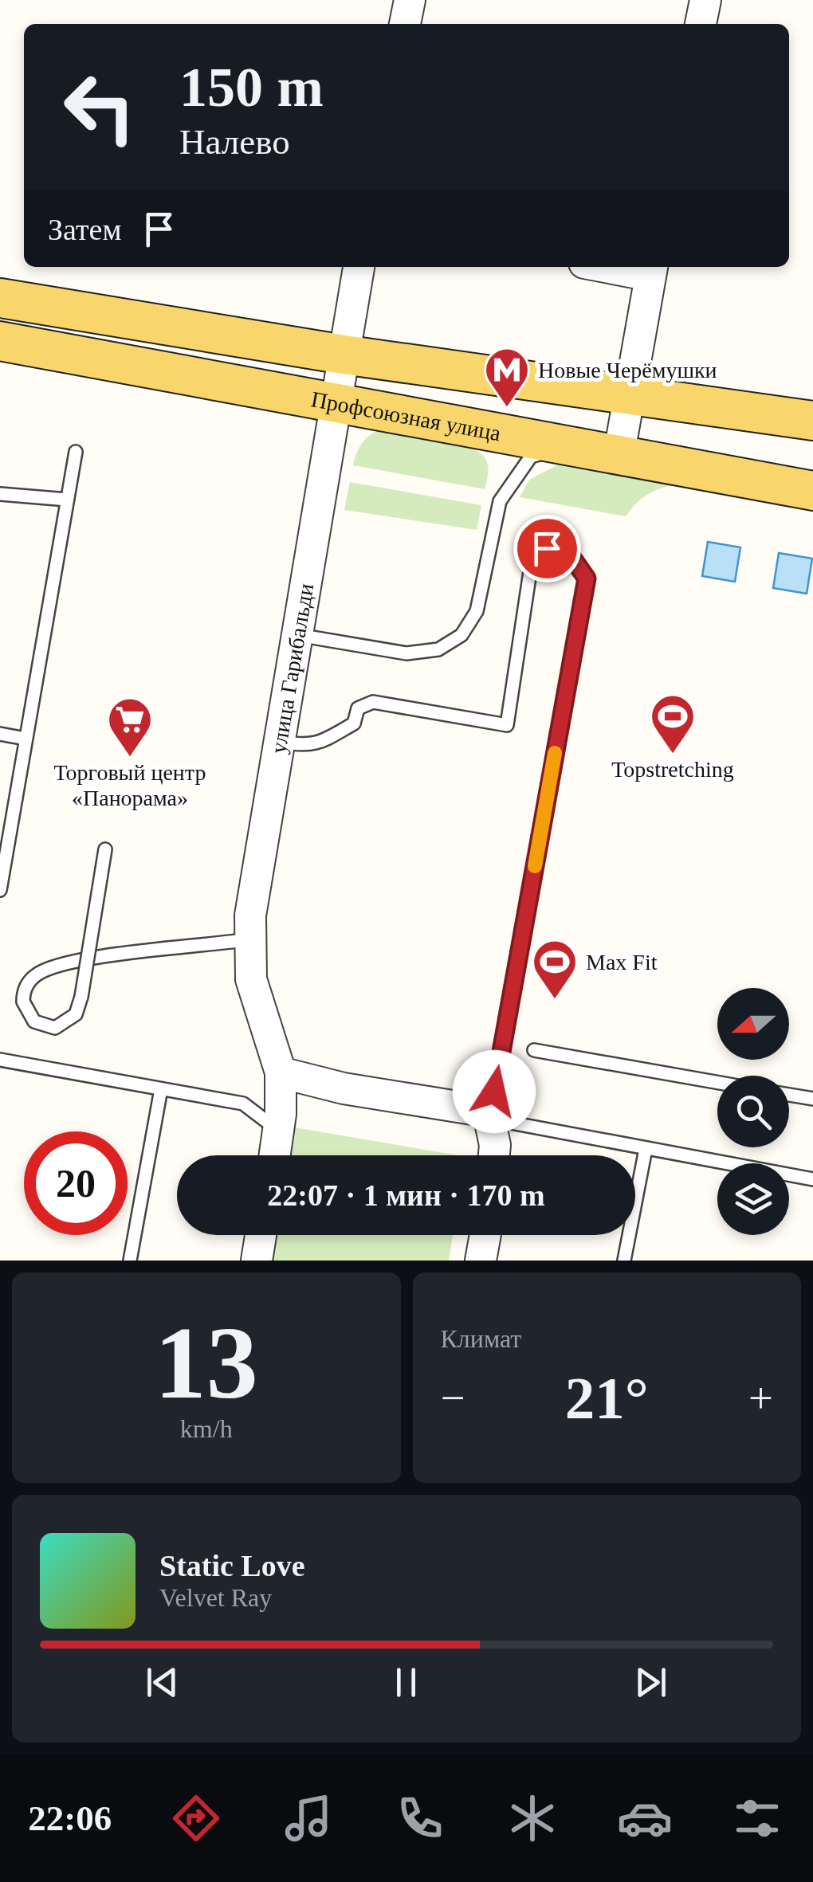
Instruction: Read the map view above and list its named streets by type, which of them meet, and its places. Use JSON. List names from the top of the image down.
{
  "streets": {
    "main road": ["Профсоюзная улица"],
    "street": ["улица Гарибальди"]
  },
  "crossings": [
    ["Профсоюзная улица", "улица Гарибальди"]
  ],
  "places": {
    "metro station": ["Новые Черёмушки"],
    "sports": ["Topstretching", "Max Fit"],
    "supermarket": ["Торговый центр «Панорама»"]
  },
  "north": "left",
  "page": {
    "turn": ["150 m", "Налево"],
    "then": "Затем",
    "limit": "20",
    "trip": "22:07 · 1 мин · 170 m",
    "tile": [
      ["13", "km/h"],
      "Климат"
    ],
    "heat": ["−", "21°", "+"],
    "song": ["Static Love", "Velvet Ray"],
    "tabs": "22:06"
  }
}
